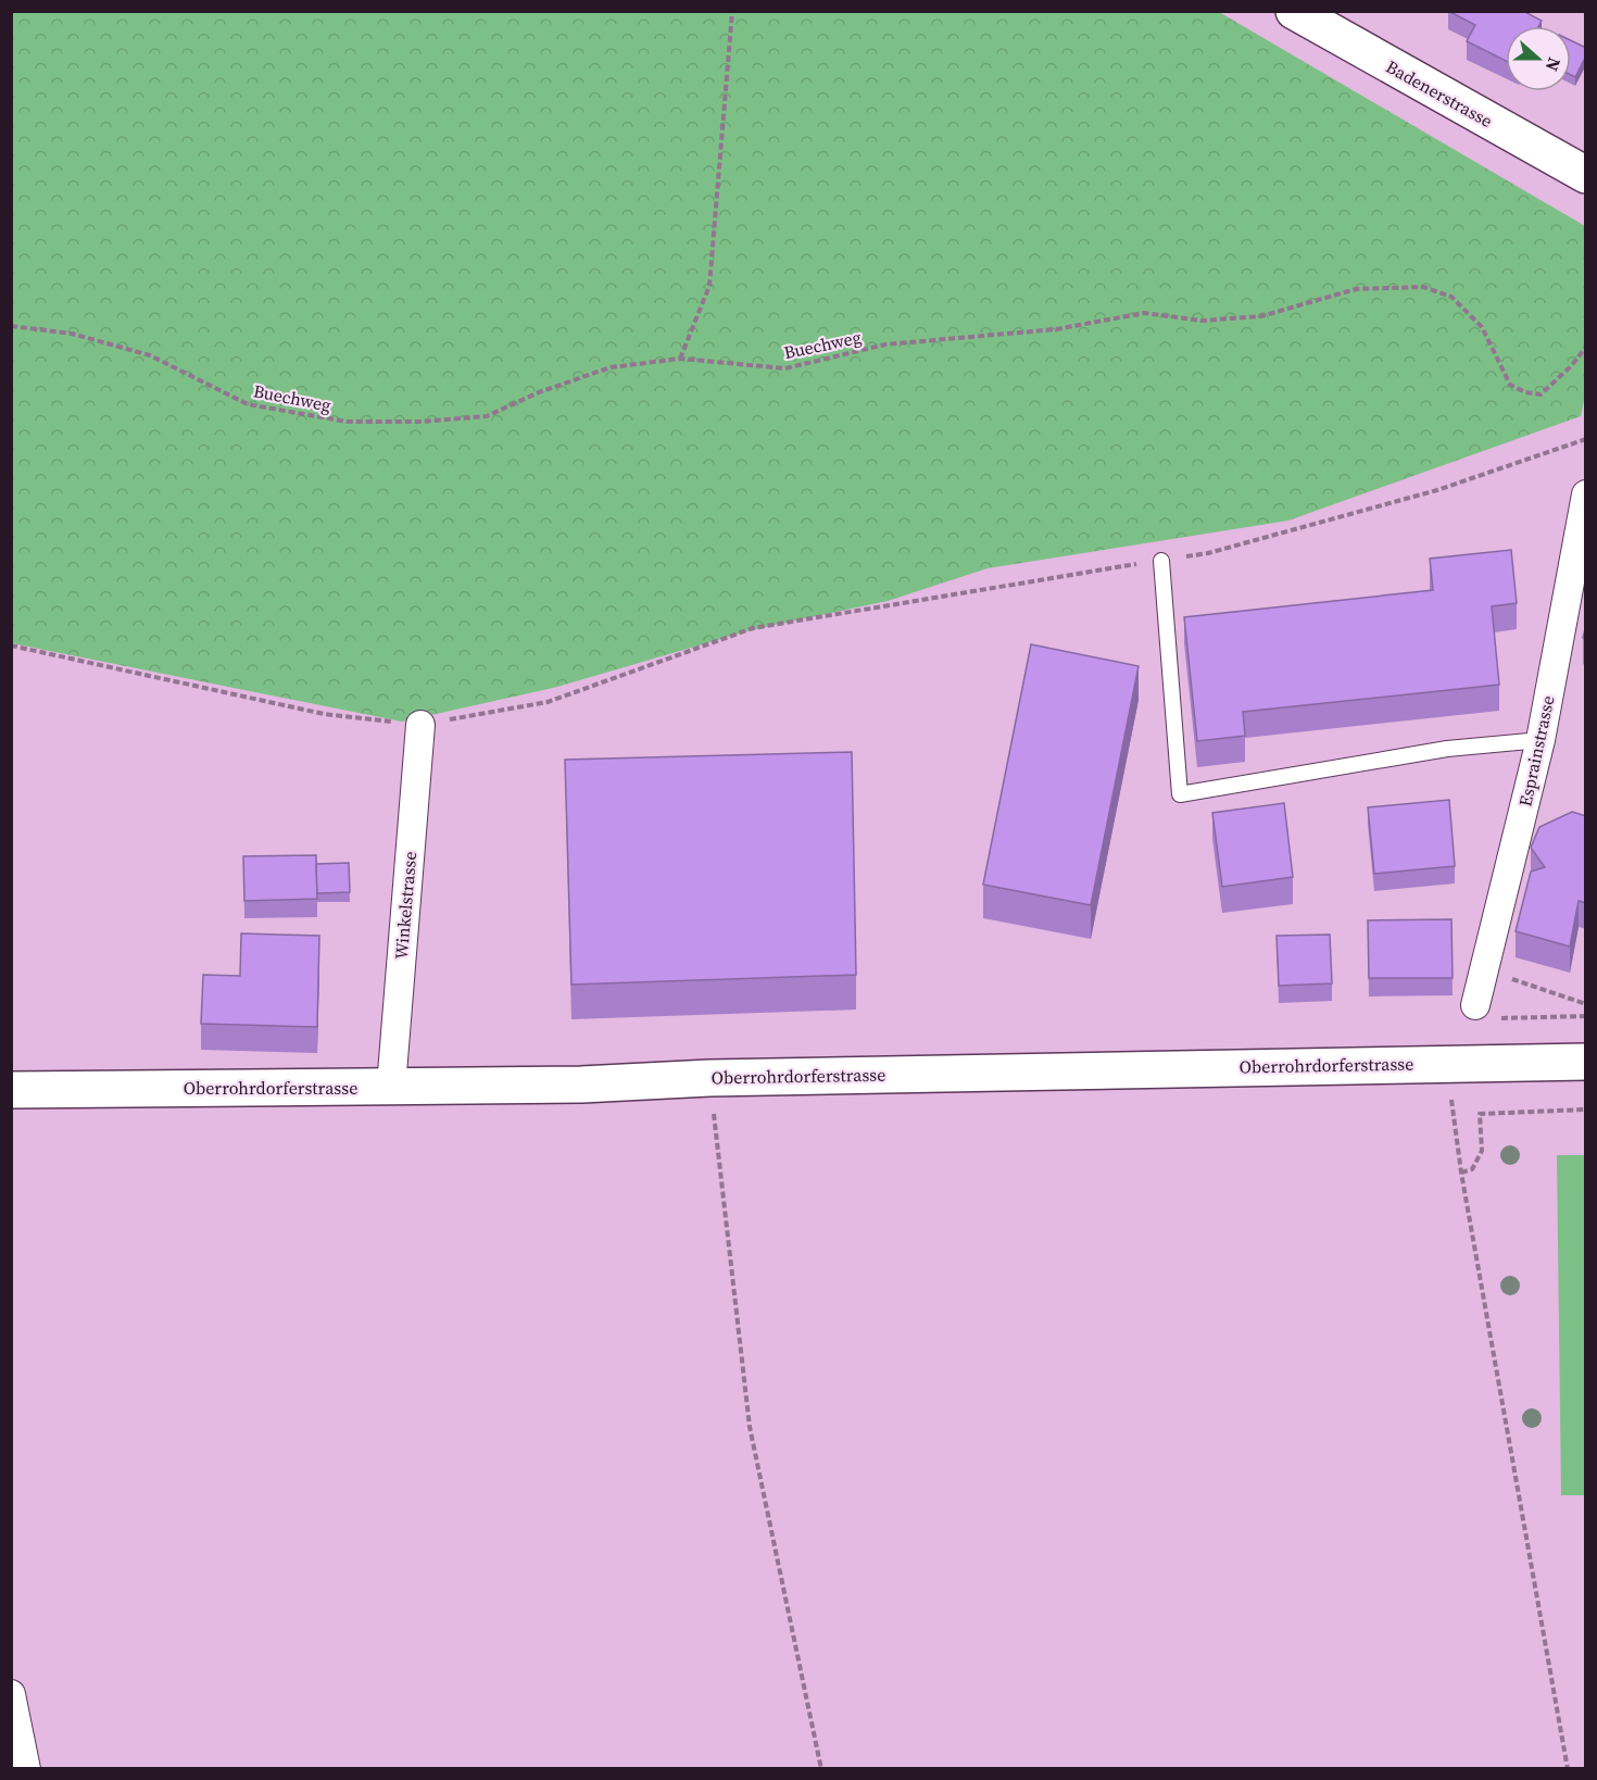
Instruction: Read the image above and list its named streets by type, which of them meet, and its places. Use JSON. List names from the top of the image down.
{
  "streets": {
    "main road": ["Badenerstrasse", "Oberrohrdorferstrasse"],
    "street": ["Esprainstrasse", "Winkelstrasse"],
    "path": ["Buechweg"]
  },
  "crossings": [
    ["Winkelstrasse", "Oberrohrdorferstrasse"]
  ],
  "north": "right"
}
